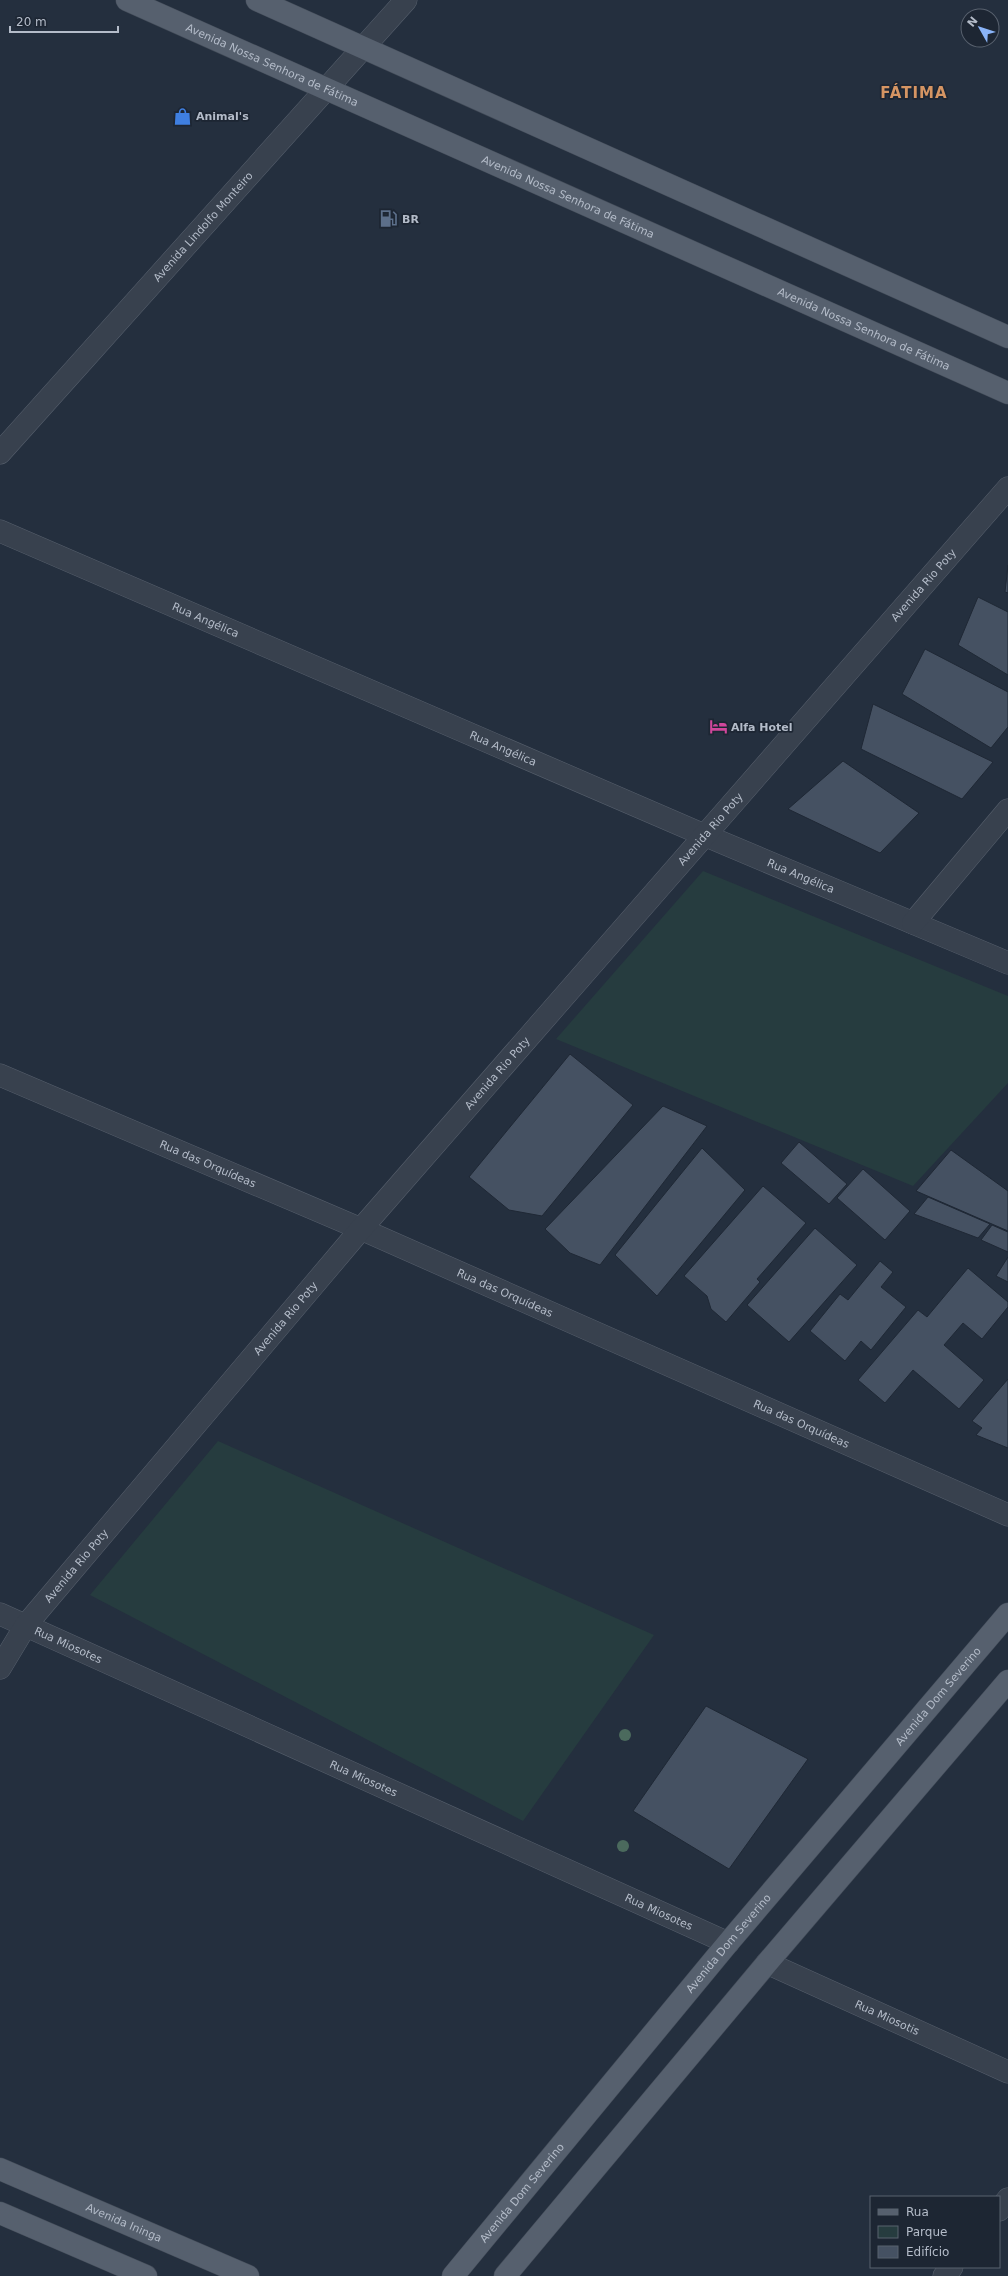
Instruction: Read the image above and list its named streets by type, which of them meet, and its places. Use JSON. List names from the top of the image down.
{
  "streets": {
    "main road": ["Avenida Nossa Senhora de Fátima", "Avenida Dom Severino", "Avenida Ininga"],
    "street": [
      "Avenida Lindolfo Monteiro",
      "Avenida Rio Poty",
      "Rua Angélica",
      "Rua das Orquídeas",
      "Rua Miosotes",
      "Rua Miosotis"
    ]
  },
  "crossings": [
    ["Avenida Nossa Senhora de Fátima", "Avenida Lindolfo Monteiro"],
    ["Avenida Rio Poty", "Rua Angélica"],
    ["Avenida Rio Poty", "Rua das Orquídeas"],
    ["Avenida Rio Poty", "Rua Miosotes"],
    ["Rua Miosotes", "Avenida Dom Severino"]
  ],
  "districts": ["FÁTIMA"],
  "places": {
    "shop": ["Animal's"],
    "fuel station": ["BR"],
    "hotel": ["Alfa Hotel"]
  },
  "legend": ["Rua", "Parque", "Edifício"],
  "scale_bar": "20 m",
  "north": "top left"
}
